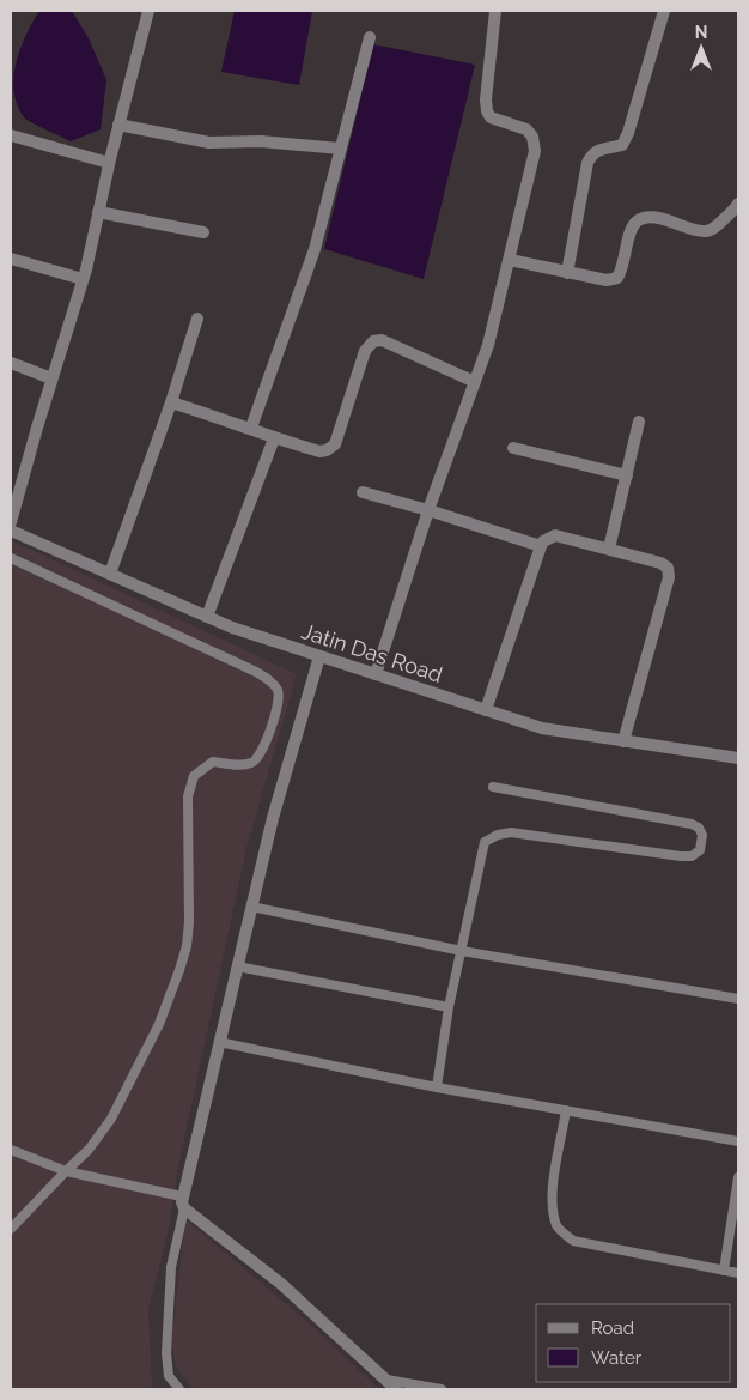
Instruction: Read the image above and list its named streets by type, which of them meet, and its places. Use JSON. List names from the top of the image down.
{
  "streets": {
    "street": ["Jatin Das Road"]
  },
  "legend": ["Road", "Water"],
  "north": "top"
}
